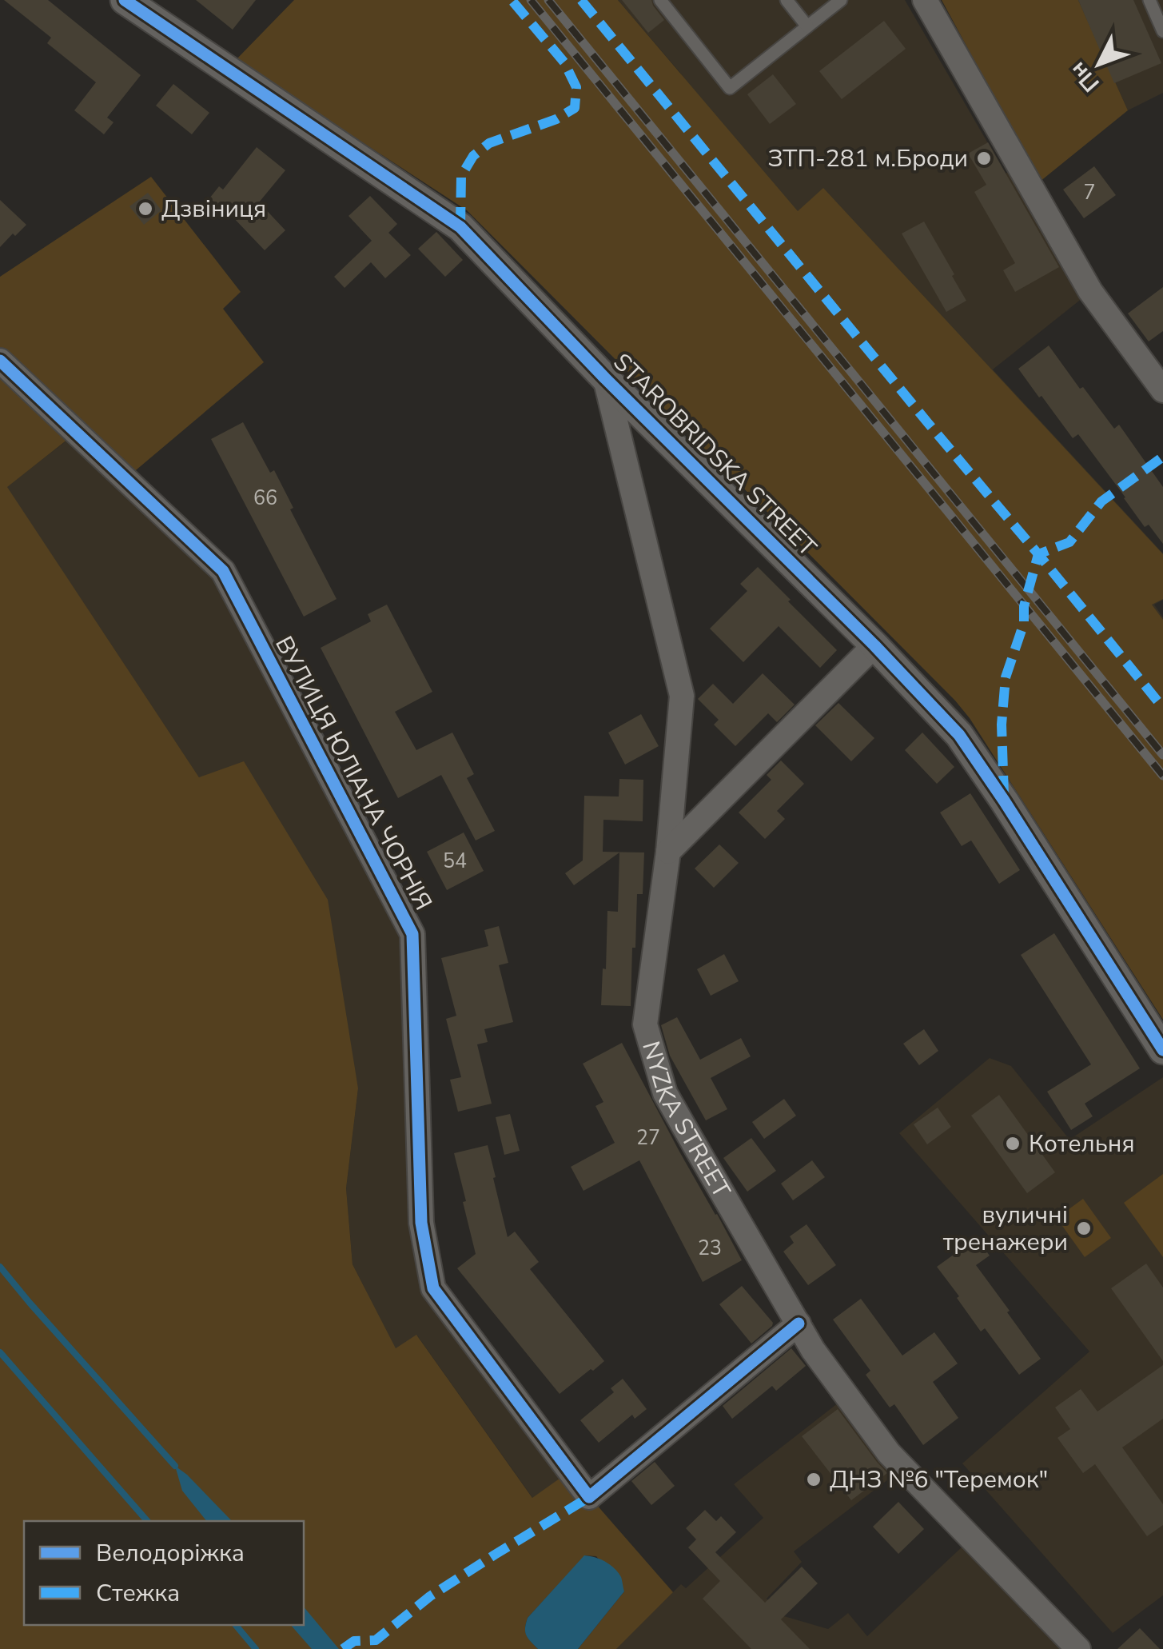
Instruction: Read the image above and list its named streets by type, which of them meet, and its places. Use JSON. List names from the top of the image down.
{
  "streets": {
    "street": ["STAROBRIDSKA STREET", "ВУЛИЦЯ ЮЛІАНА ЧОРНІЯ", "NYZKA STREET"]
  },
  "crossings": [
    ["STAROBRIDSKA STREET", "NYZKA STREET"],
    ["ВУЛИЦЯ ЮЛІАНА ЧОРНІЯ", "NYZKA STREET"]
  ],
  "places": [
    "ЗТП-281 м.Броди",
    "Дзвіниця",
    "Котельня",
    "вуличні тренажери",
    "ДНЗ №6 \"Теремок\""
  ],
  "house_numbers": [
    "7",
    "66",
    "54",
    "27",
    "23"
  ],
  "legend": ["Велодоріжка", "Стежка"],
  "north": "bottom left"
}
